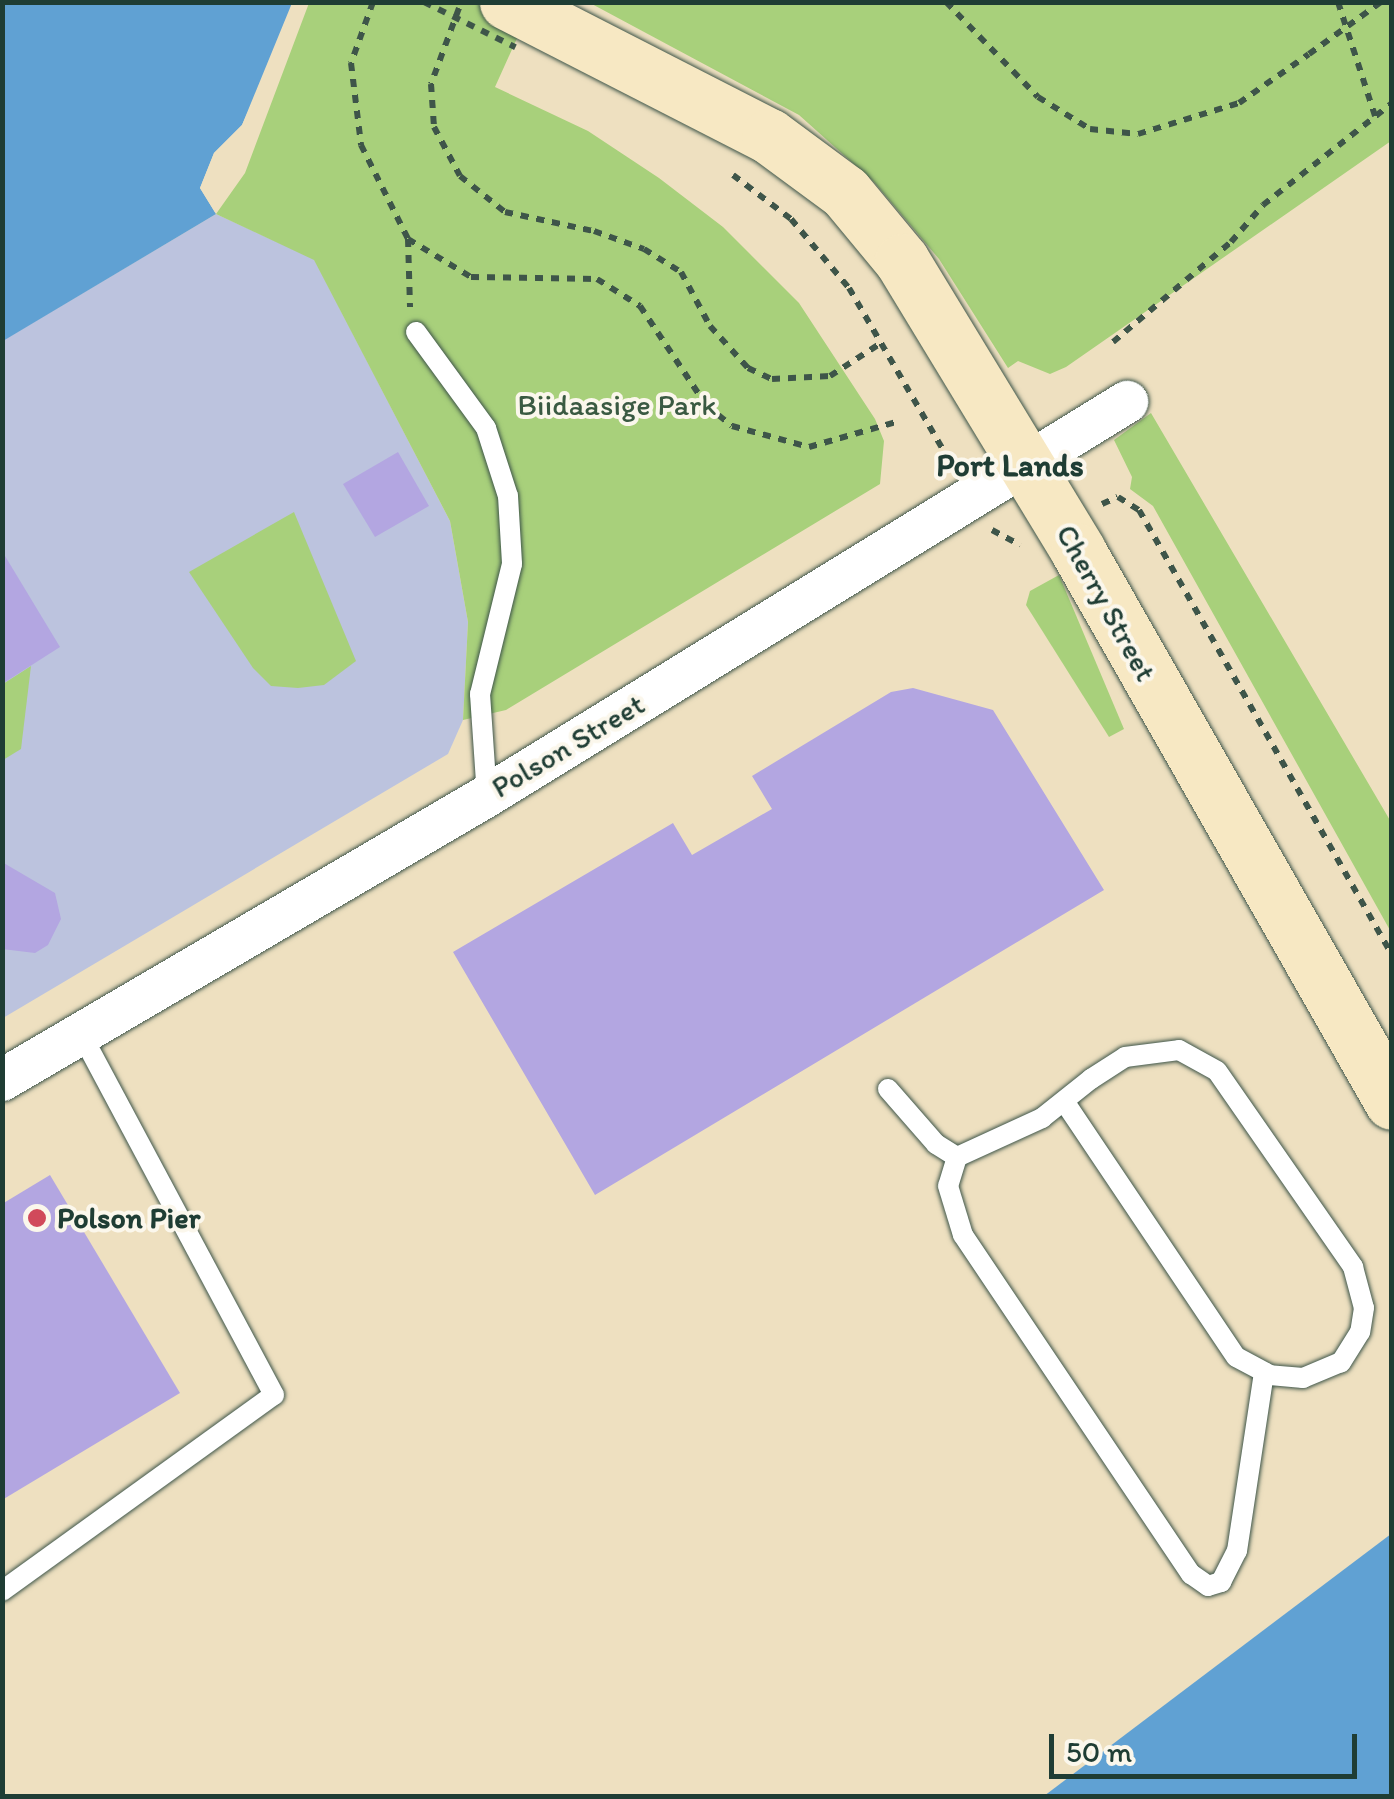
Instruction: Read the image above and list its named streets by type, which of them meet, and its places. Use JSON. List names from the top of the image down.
{
  "streets": {
    "street": ["Cherry Street", "Polson Street"]
  },
  "crossings": [
    ["Cherry Street", "Polson Street"]
  ],
  "districts": ["Port Lands"],
  "parks": ["Biidaasige Park"],
  "places": ["Polson Pier"],
  "scale_bar": "50 m"
}
